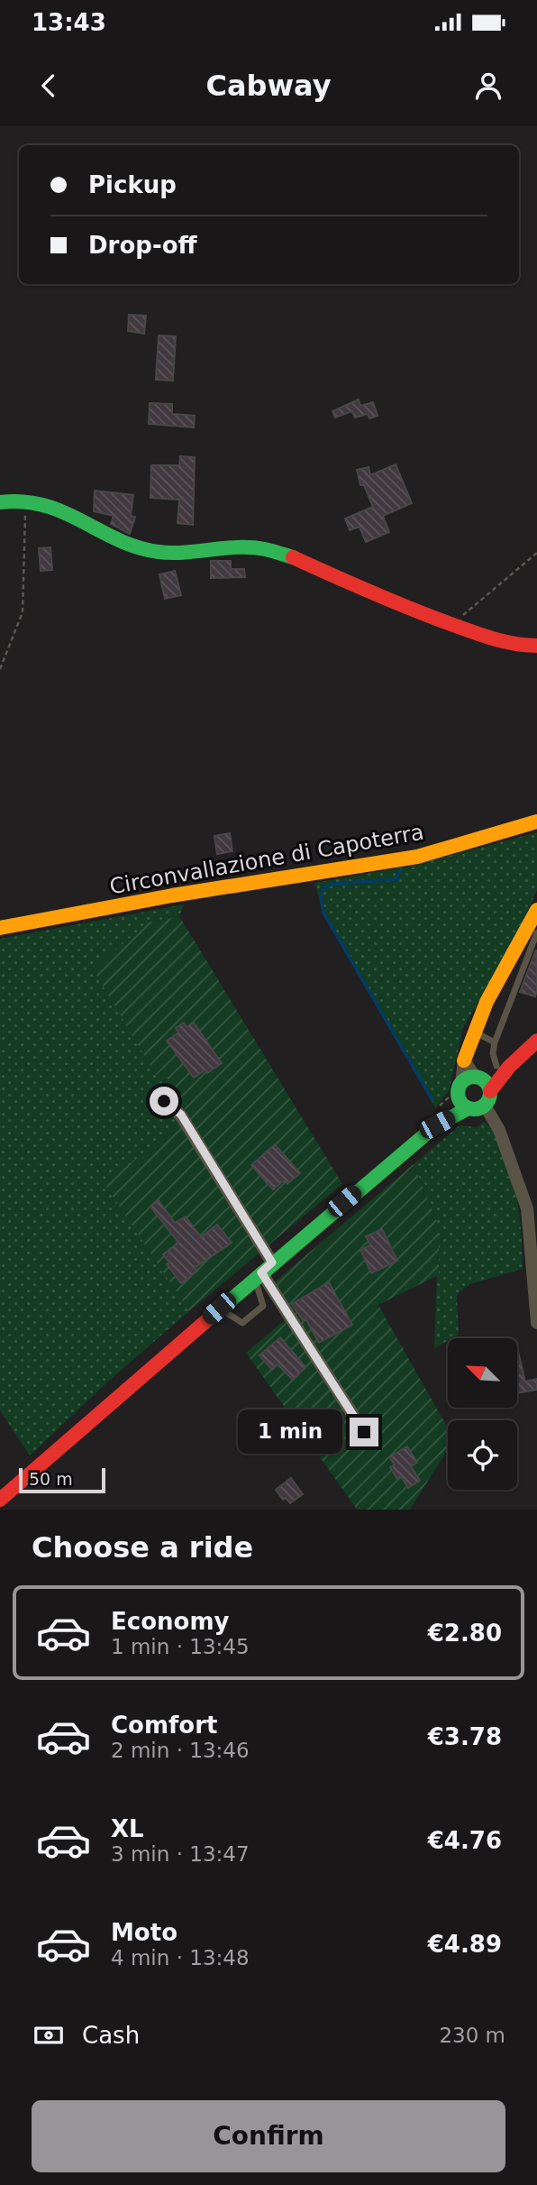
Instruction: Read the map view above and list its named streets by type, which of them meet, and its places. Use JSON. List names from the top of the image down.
{
  "streets": {
    "street": ["Circonvallazione di Capoterra"]
  },
  "scale_bar": "50 m",
  "north": "top left",
  "page": {
    "status": "13:43",
    "header": "Cabway",
    "banner": ["Pickup", "Drop-off"],
    "bubble": "1 min",
    "scale": "50 m",
    "heading": "Choose a ride",
    "list": [
      {
        "name": "Economy",
        "note": "1 min · 13:45",
        "value": "€2.80"
      },
      {
        "name": "Comfort",
        "note": "2 min · 13:46",
        "value": "€3.78"
      },
      {
        "name": "XL",
        "note": "3 min · 13:47",
        "value": "€4.76"
      },
      {
        "name": "Moto",
        "note": "4 min · 13:48",
        "value": "€4.89"
      }
    ],
    "pay": ["Cash", "230 m"],
    "buttons": "Confirm"
  }
}
